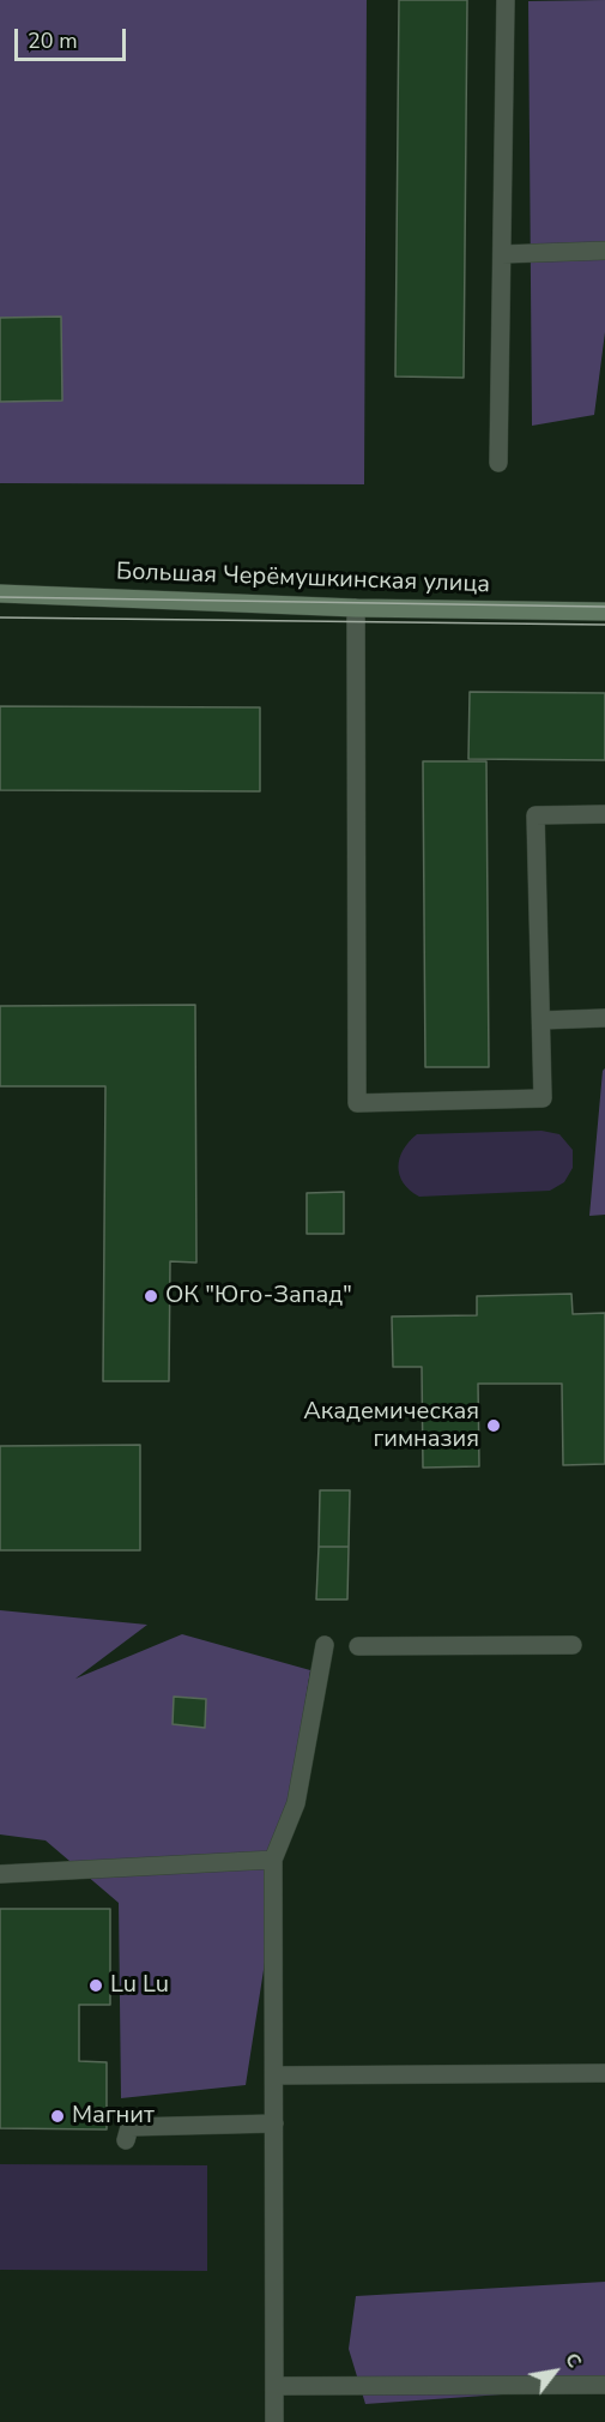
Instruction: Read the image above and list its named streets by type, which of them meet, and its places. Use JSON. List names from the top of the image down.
{
  "streets": {
    "main road": ["Большая Черёмушкинская улица"]
  },
  "places": [
    "ОК \"Юго-Запад\"",
    "Академическая гимназия",
    "Lu Lu",
    "Магнит"
  ],
  "scale_bar": "20 m",
  "north": "top right"
}
